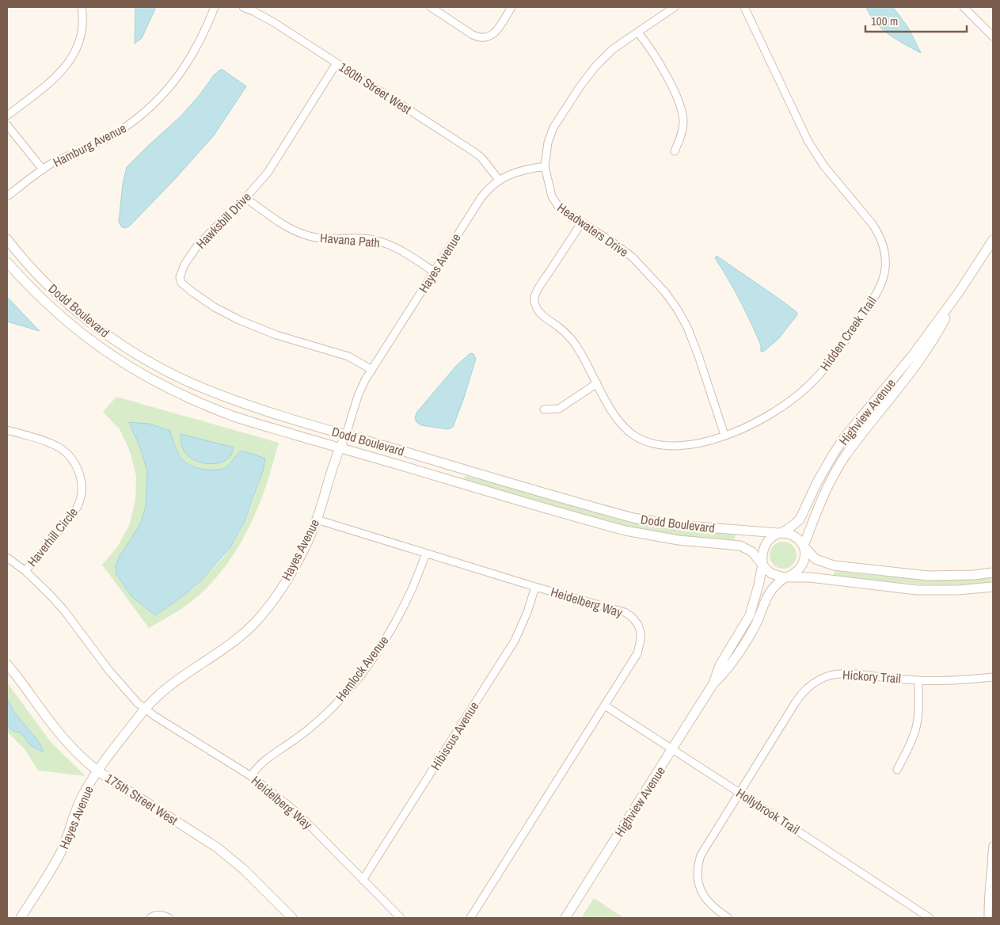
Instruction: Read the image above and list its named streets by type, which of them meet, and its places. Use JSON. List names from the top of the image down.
{
  "streets": {
    "main road": [
      "Hayes Avenue",
      "Dodd Boulevard",
      "Highview Avenue",
      "175th Street West"
    ],
    "street": [
      "180th Street West",
      "Hamburg Avenue",
      "Hawksbill Drive",
      "Headwaters Drive",
      "Havana Path",
      "Hidden Creek Trail",
      "Haverhill Circle",
      "Heidelberg Way",
      "Hemlock Avenue",
      "Hickory Trail",
      "Hibiscus Avenue",
      "Hollybrook Trail"
    ]
  },
  "crossings": [
    ["180th Street West", "Hawksbill Drive"],
    ["180th Street West", "Hayes Avenue"],
    ["Hawksbill Drive", "Havana Path"],
    ["Hawksbill Drive", "Hayes Avenue"],
    ["Headwaters Drive", "Hayes Avenue"],
    ["Headwaters Drive", "Hidden Creek Trail"],
    ["Havana Path", "Hayes Avenue"],
    ["Hayes Avenue", "Dodd Boulevard"],
    ["Hayes Avenue", "Haverhill Circle"],
    ["Hayes Avenue", "Heidelberg Way"],
    ["Hayes Avenue", "175th Street West"],
    ["Dodd Boulevard", "Highview Avenue"],
    ["Highview Avenue", "Hollybrook Trail"],
    ["Haverhill Circle", "Heidelberg Way"],
    ["Heidelberg Way", "Hemlock Avenue"],
    ["Heidelberg Way", "Hibiscus Avenue"],
    ["Heidelberg Way", "Hollybrook Trail"],
    ["Hickory Trail", "Hollybrook Trail"]
  ],
  "scale_bar": "100 m"
}
